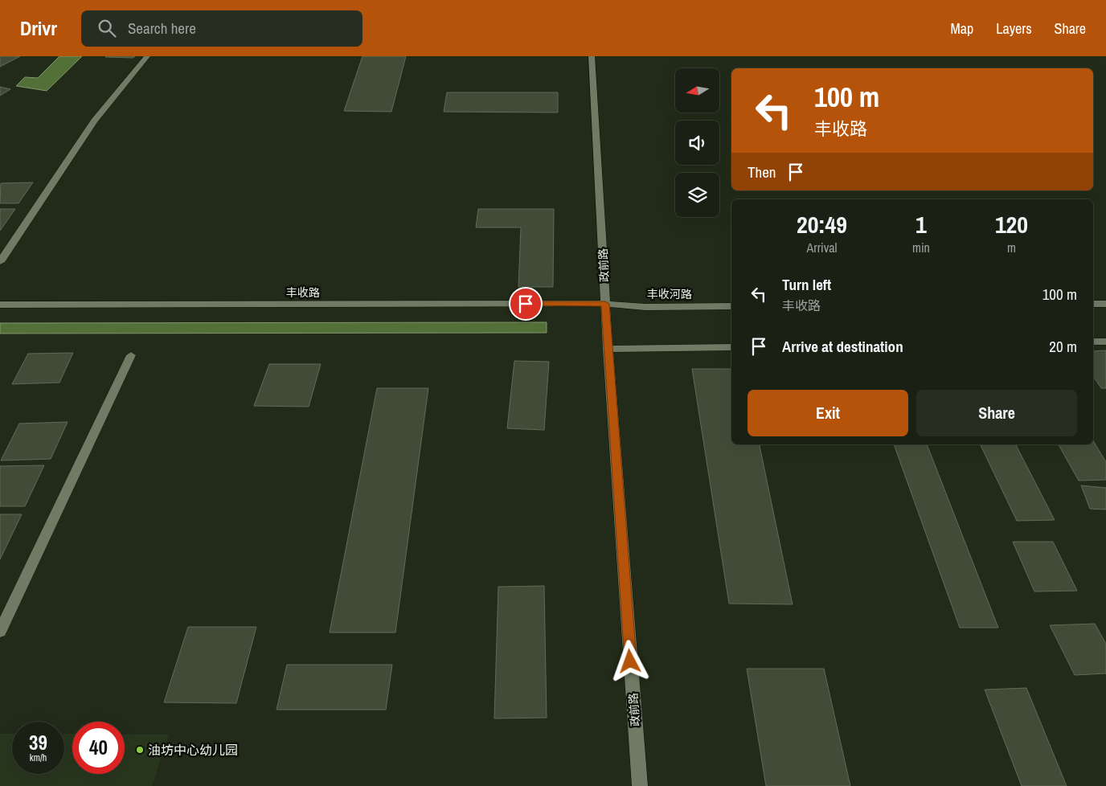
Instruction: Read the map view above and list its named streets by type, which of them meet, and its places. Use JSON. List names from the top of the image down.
{
  "streets": {
    "street": ["政前路", "丰收路", "丰收河路"]
  },
  "crossings": [
    ["政前路", "丰收路"],
    ["政前路", "丰收河路"],
    ["丰收路", "丰收河路"]
  ],
  "places": ["油坊中心幼儿园"],
  "north": "left",
  "page": {
    "header": "Drivr",
    "search": "Search here",
    "nav": ["Map", "Layers", "Share"],
    "turn": ["100 m", "丰收路"],
    "then": "Then",
    "eta": [
      "20:49",
      "Arrival",
      "1",
      "min",
      "120",
      "m"
    ],
    "list": [
      {
        "name": "Turn left",
        "note": "丰收路",
        "value": "100 m"
      },
      {
        "name": "Arrive at destination",
        "value": "20 m"
      }
    ],
    "buttons": ["Exit", "Share"],
    "speed": "39 km/h",
    "limit": "40"
  }
}
